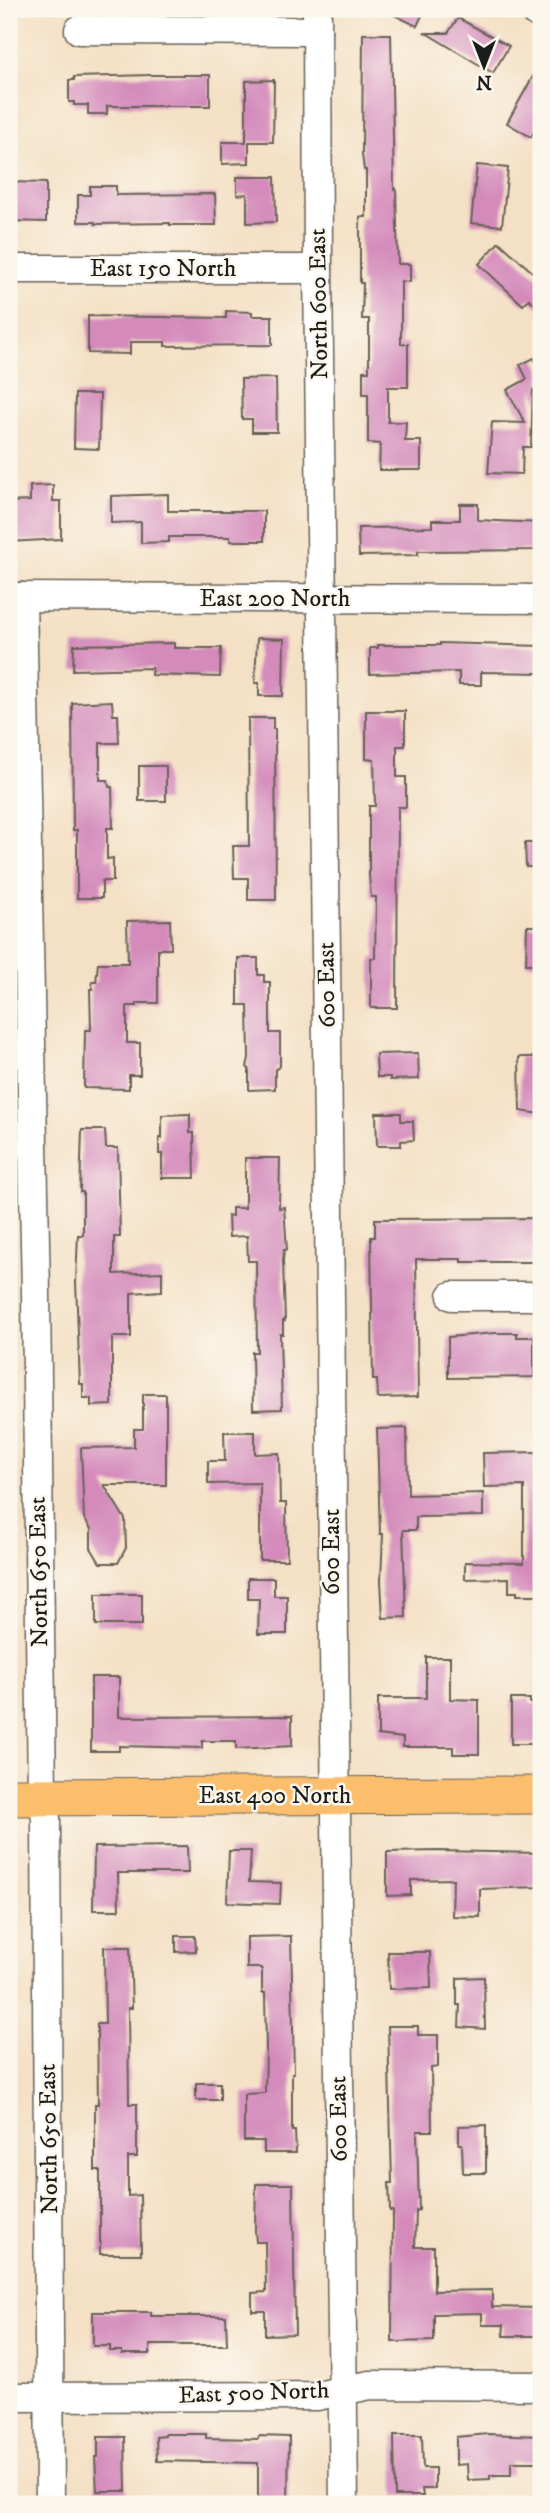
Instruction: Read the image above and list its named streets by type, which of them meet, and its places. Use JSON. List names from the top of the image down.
{
  "streets": {
    "main road": ["East 400 North"],
    "street": [
      "East 150 North",
      "North 600 East",
      "East 200 North",
      "600 East",
      "North 650 East",
      "East 500 North"
    ]
  },
  "crossings": [
    ["East 150 North", "North 600 East"],
    ["North 600 East", "East 200 North"],
    ["North 600 East", "600 East"],
    ["East 200 North", "600 East"],
    ["East 200 North", "North 650 East"],
    ["600 East", "East 400 North"],
    ["600 East", "East 500 North"],
    ["North 650 East", "East 400 North"],
    ["North 650 East", "East 500 North"]
  ],
  "north": "bottom"
}
